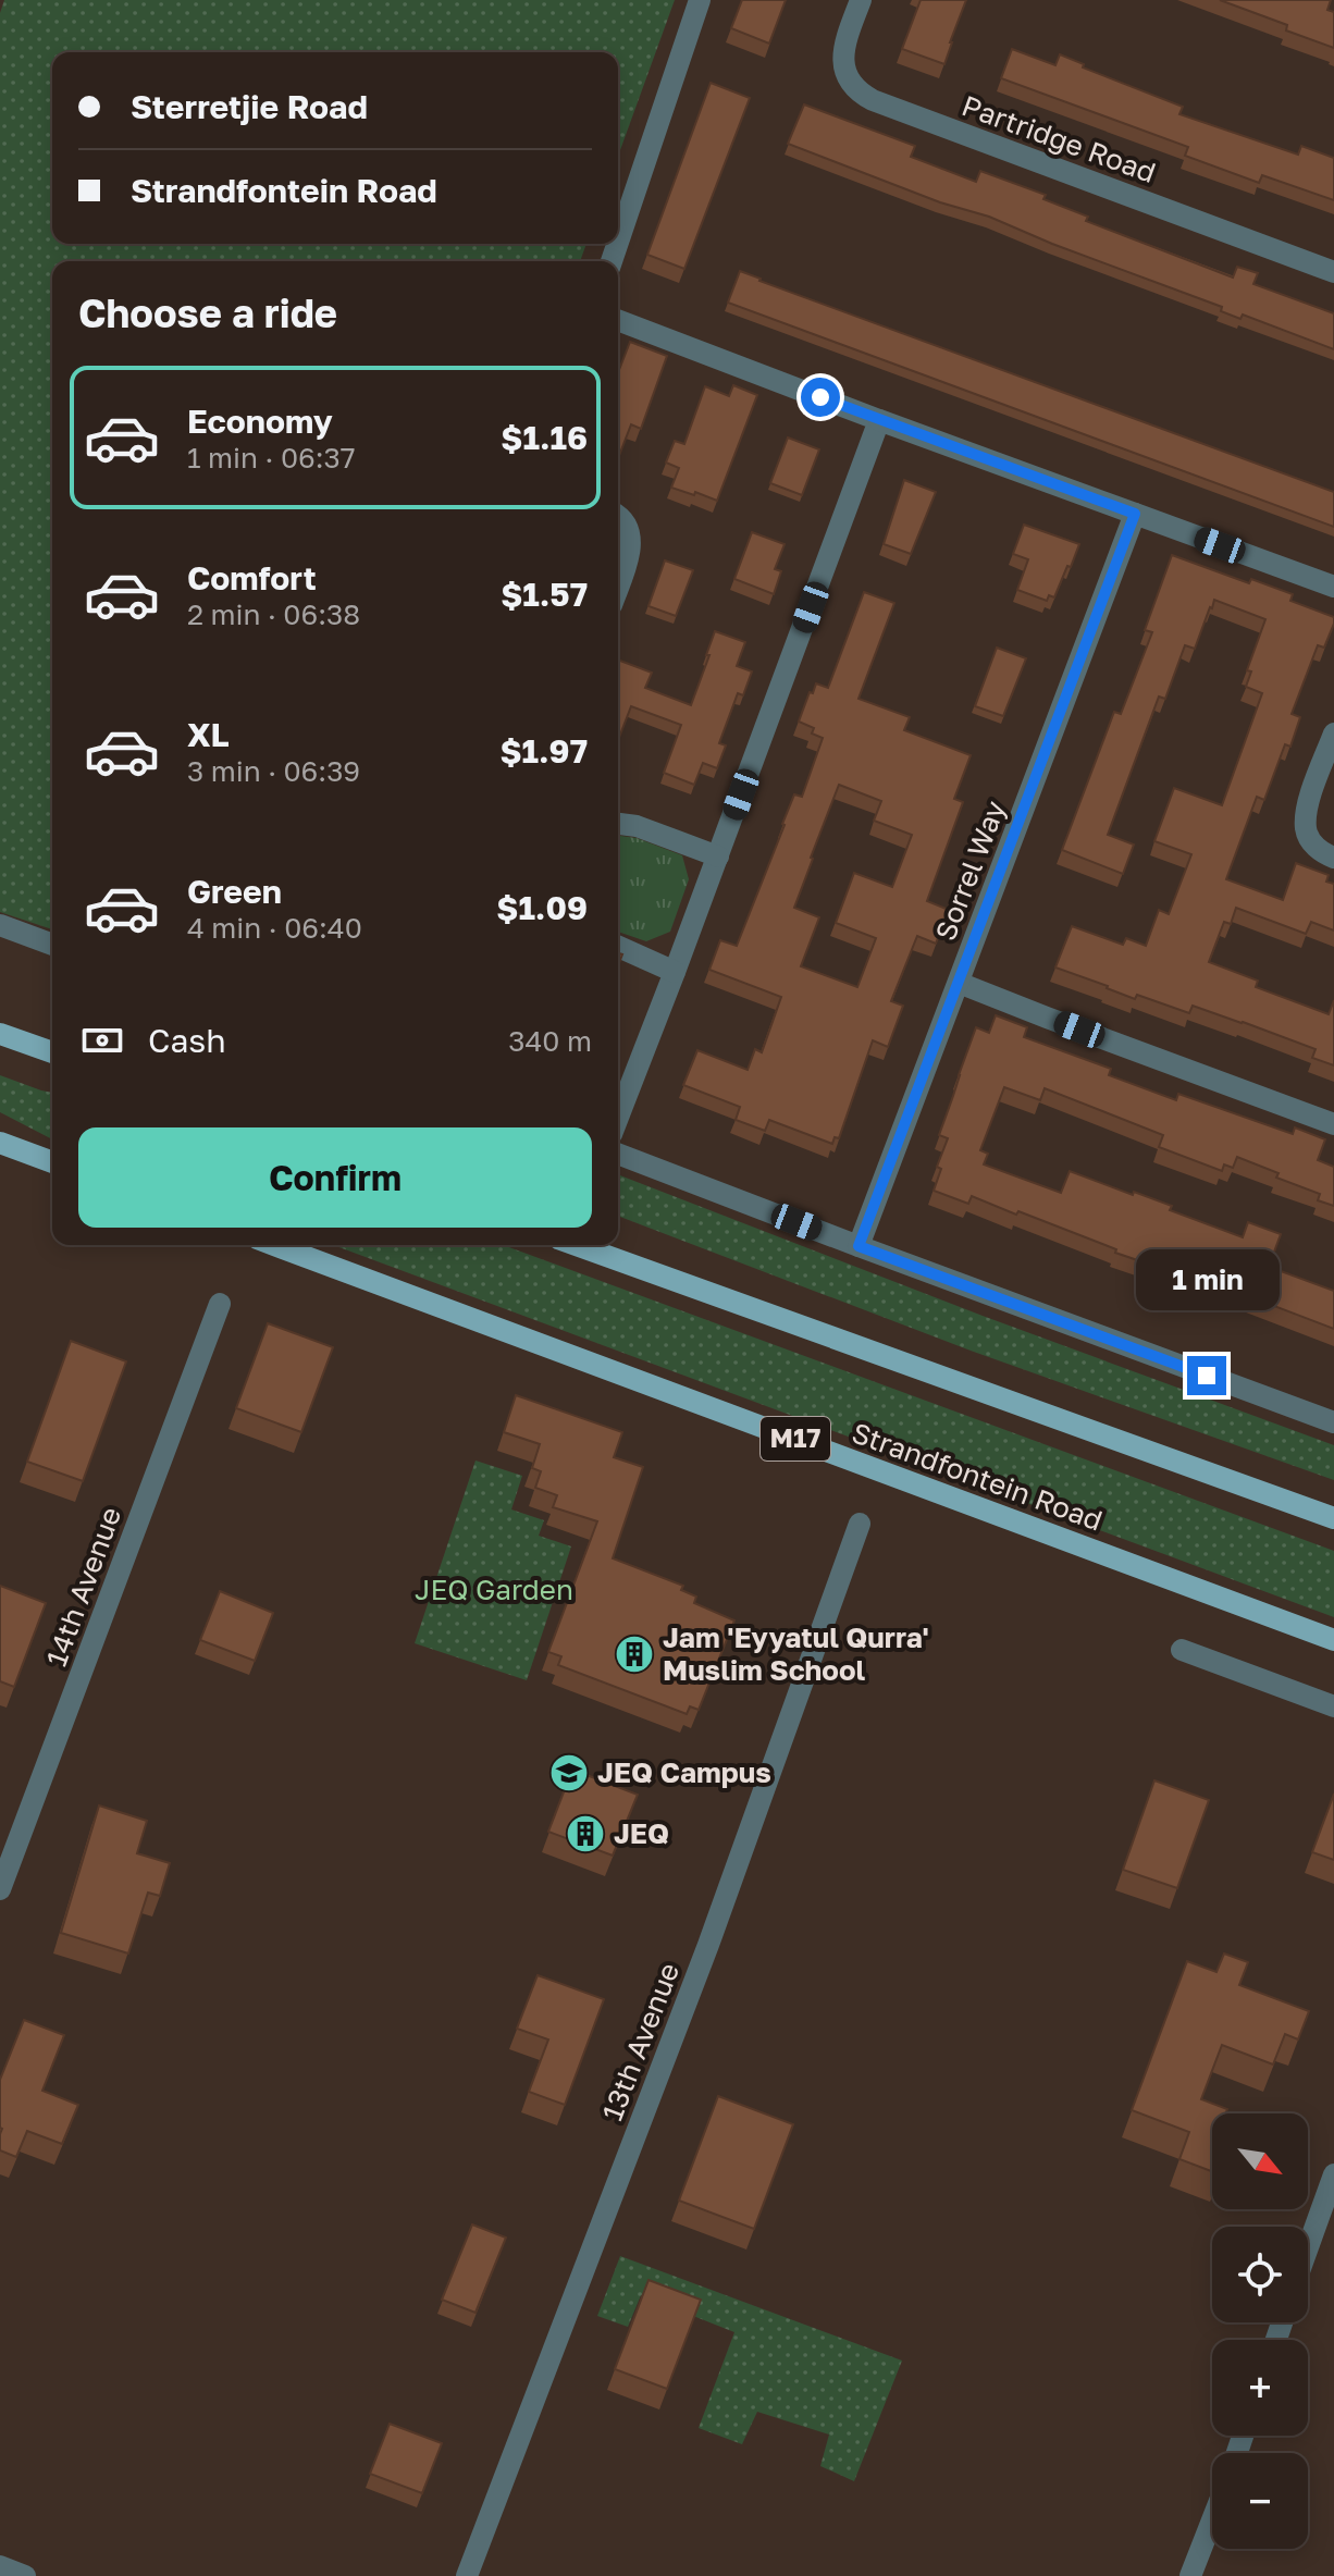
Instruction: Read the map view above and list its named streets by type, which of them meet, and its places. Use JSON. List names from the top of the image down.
{
  "streets": {
    "main road": ["M17", "Strandfontein Road"],
    "street": [
      "Partridge Road",
      "Sorrel Way",
      "14th Avenue",
      "13th Avenue"
    ]
  },
  "parks": ["JEQ Garden"],
  "places": {
    "building": ["Jam 'Eyyatul Qurra' Muslim School", "JEQ"],
    "school or university": ["JEQ Campus"]
  },
  "north": "bottom right",
  "page": {
    "banner": ["Sterretjie Road", "Strandfontein Road"],
    "heading": "Choose a ride",
    "list": [
      {
        "name": "Economy",
        "note": "1 min · 06:37",
        "value": "$1.16"
      },
      {
        "name": "Comfort",
        "note": "2 min · 06:38",
        "value": "$1.57"
      },
      {
        "name": "XL",
        "note": "3 min · 06:39",
        "value": "$1.97"
      },
      {
        "name": "Green",
        "note": "4 min · 06:40",
        "value": "$1.09"
      }
    ],
    "pay": ["Cash", "340 m"],
    "buttons": "Confirm",
    "bubble": "1 min",
    "map_buttons": ["+", "−"]
  }
}
